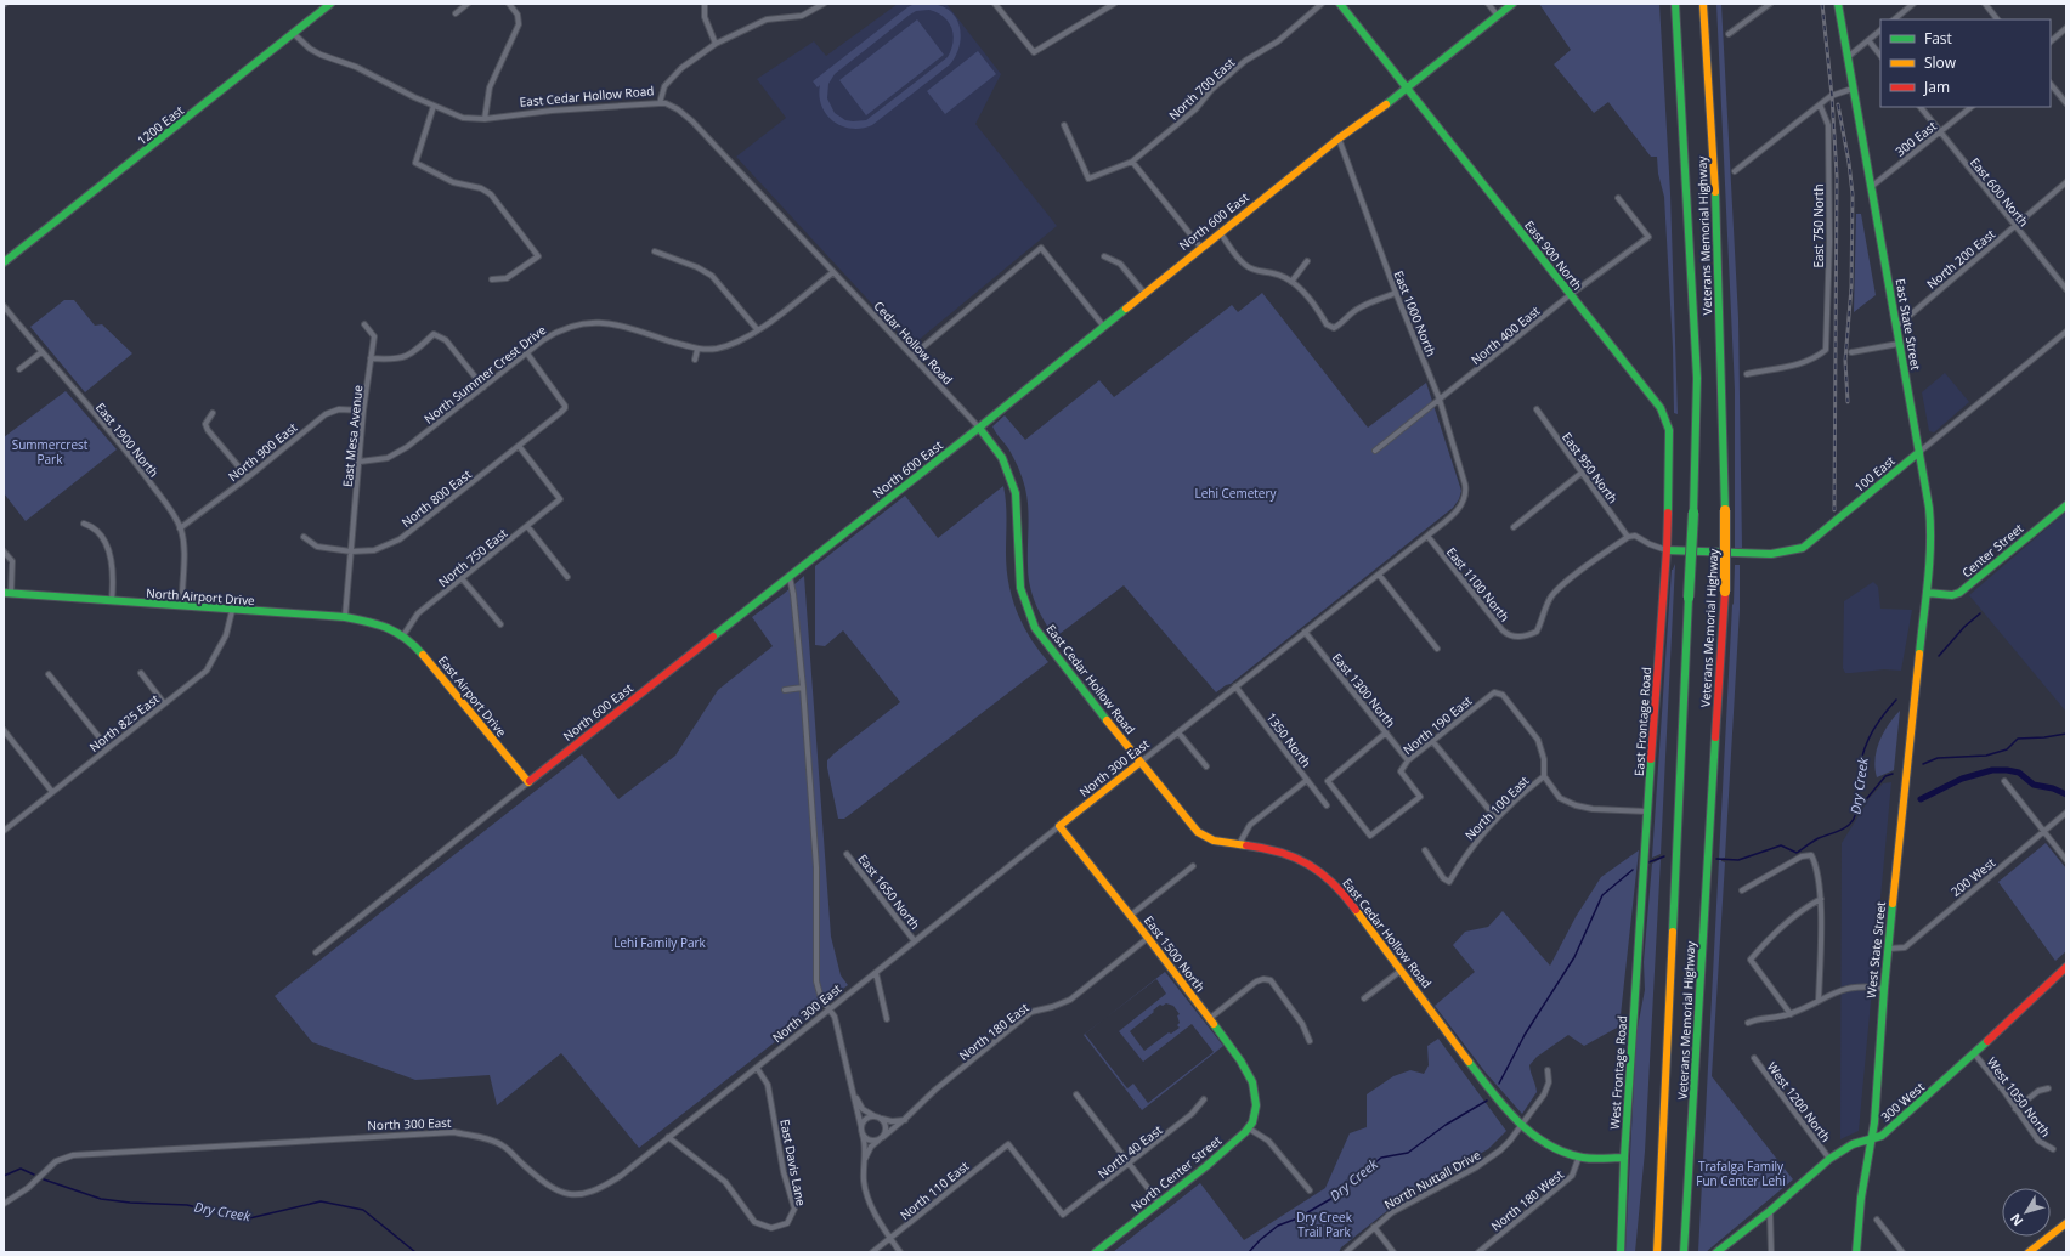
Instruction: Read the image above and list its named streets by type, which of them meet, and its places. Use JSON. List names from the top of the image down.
{
  "streets": {
    "main road": [
      "East Cedar Hollow Road",
      "1200 East",
      "North 600 East",
      "Veterans Memorial Highway",
      "East 900 North",
      "East State Street",
      "100 East",
      "Center Street",
      "North Airport Drive",
      "East Airport Drive",
      "East Frontage Road",
      "North 300 East",
      "West State Street",
      "East 1500 North",
      "West Frontage Road",
      "300 West",
      "North Center Street"
    ],
    "street": [
      "North 700 East",
      "300 East",
      "East 600 North",
      "East 750 North",
      "North 200 East",
      "East 1000 North",
      "North 400 East",
      "Cedar Hollow Road",
      "North Summer Crest Drive",
      "East Mesa Avenue",
      "East 1900 North",
      "North 900 East",
      "East 950 North",
      "North 800 East",
      "North 750 East",
      "East 1100 North",
      "East 1300 North",
      "North 825 East",
      "North 190 East",
      "1350 North",
      "North 100 East",
      "200 West",
      "East 1650 North",
      "North 180 East",
      "West 1050 North",
      "West 1200 North",
      "North 40 East",
      "East Davis Lane",
      "North Nuttall Drive",
      "North 110 East",
      "North 180 West"
    ]
  },
  "crossings": [
    ["East Cedar Hollow Road", "1200 East"],
    ["East Cedar Hollow Road", "North 600 East"],
    ["East Cedar Hollow Road", "Cedar Hollow Road"],
    ["East Cedar Hollow Road", "North Summer Crest Drive"],
    ["East Cedar Hollow Road", "North 300 East"],
    ["East Cedar Hollow Road", "North Nuttall Drive"],
    ["East Cedar Hollow Road", "North 180 West"],
    ["300 East", "East 600 North"],
    ["300 East", "East State Street"],
    ["East 600 North", "North 200 East"],
    ["North 600 East", "East 900 North"],
    ["North 600 East", "East 1000 North"],
    ["North 600 East", "Cedar Hollow Road"],
    ["North 600 East", "East Airport Drive"],
    ["East 900 North", "North 400 East"],
    ["East 900 North", "100 East"],
    ["East 900 North", "East Frontage Road"],
    ["North 200 East", "East State Street"],
    ["East 1000 North", "North 400 East"],
    ["East 1000 North", "North 300 East"],
    ["East State Street", "100 East"],
    ["East State Street", "Center Street"],
    ["East State Street", "West State Street"],
    ["Cedar Hollow Road", "North Summer Crest Drive"],
    ["North Summer Crest Drive", "East Mesa Avenue"],
    ["North Summer Crest Drive", "North 800 East"],
    ["East Mesa Avenue", "North 900 East"],
    ["East Mesa Avenue", "North 800 East"],
    ["East Mesa Avenue", "North Airport Drive"],
    ["East 1900 North", "North 900 East"],
    ["East 1900 North", "North Airport Drive"],
    ["East 950 North", "East 1100 North"],
    ["100 East", "East Frontage Road"],
    ["North 800 East", "North 750 East"],
    ["North 750 East", "North Airport Drive"],
    ["North 750 East", "East Airport Drive"],
    ["East 1100 North", "North 300 East"],
    ["North Airport Drive", "East Airport Drive"],
    ["North Airport Drive", "North 825 East"],
    ["East 1300 North", "North 190 East"],
    ["East 1300 North", "North 300 East"],
    ["East Frontage Road", "North 100 East"],
    ["East Frontage Road", "West Frontage Road"],
    ["North 190 East", "North 100 East"],
    ["1350 North", "North 300 East"],
    ["North 300 East", "East 1650 North"],
    ["North 300 East", "East 1500 North"],
    ["North 300 East", "East Davis Lane"],
    ["200 West", "West State Street"],
    ["West State Street", "300 West"],
    ["East 1500 North", "North 180 East"],
    ["East 1500 North", "North Center Street"],
    ["West 1050 North", "300 West"],
    ["West 1200 North", "300 West"],
    ["North 40 East", "North 110 East"]
  ],
  "water": ["Dry Creek"],
  "parks": [
    "Summercrest Park",
    "Lehi Cemetery",
    "Lehi Family Park",
    "Trafalga Family Fun Center Lehi",
    "Dry Creek Trail Park"
  ],
  "legend": ["Fast", "Slow", "Jam"],
  "north": "bottom left"
}
